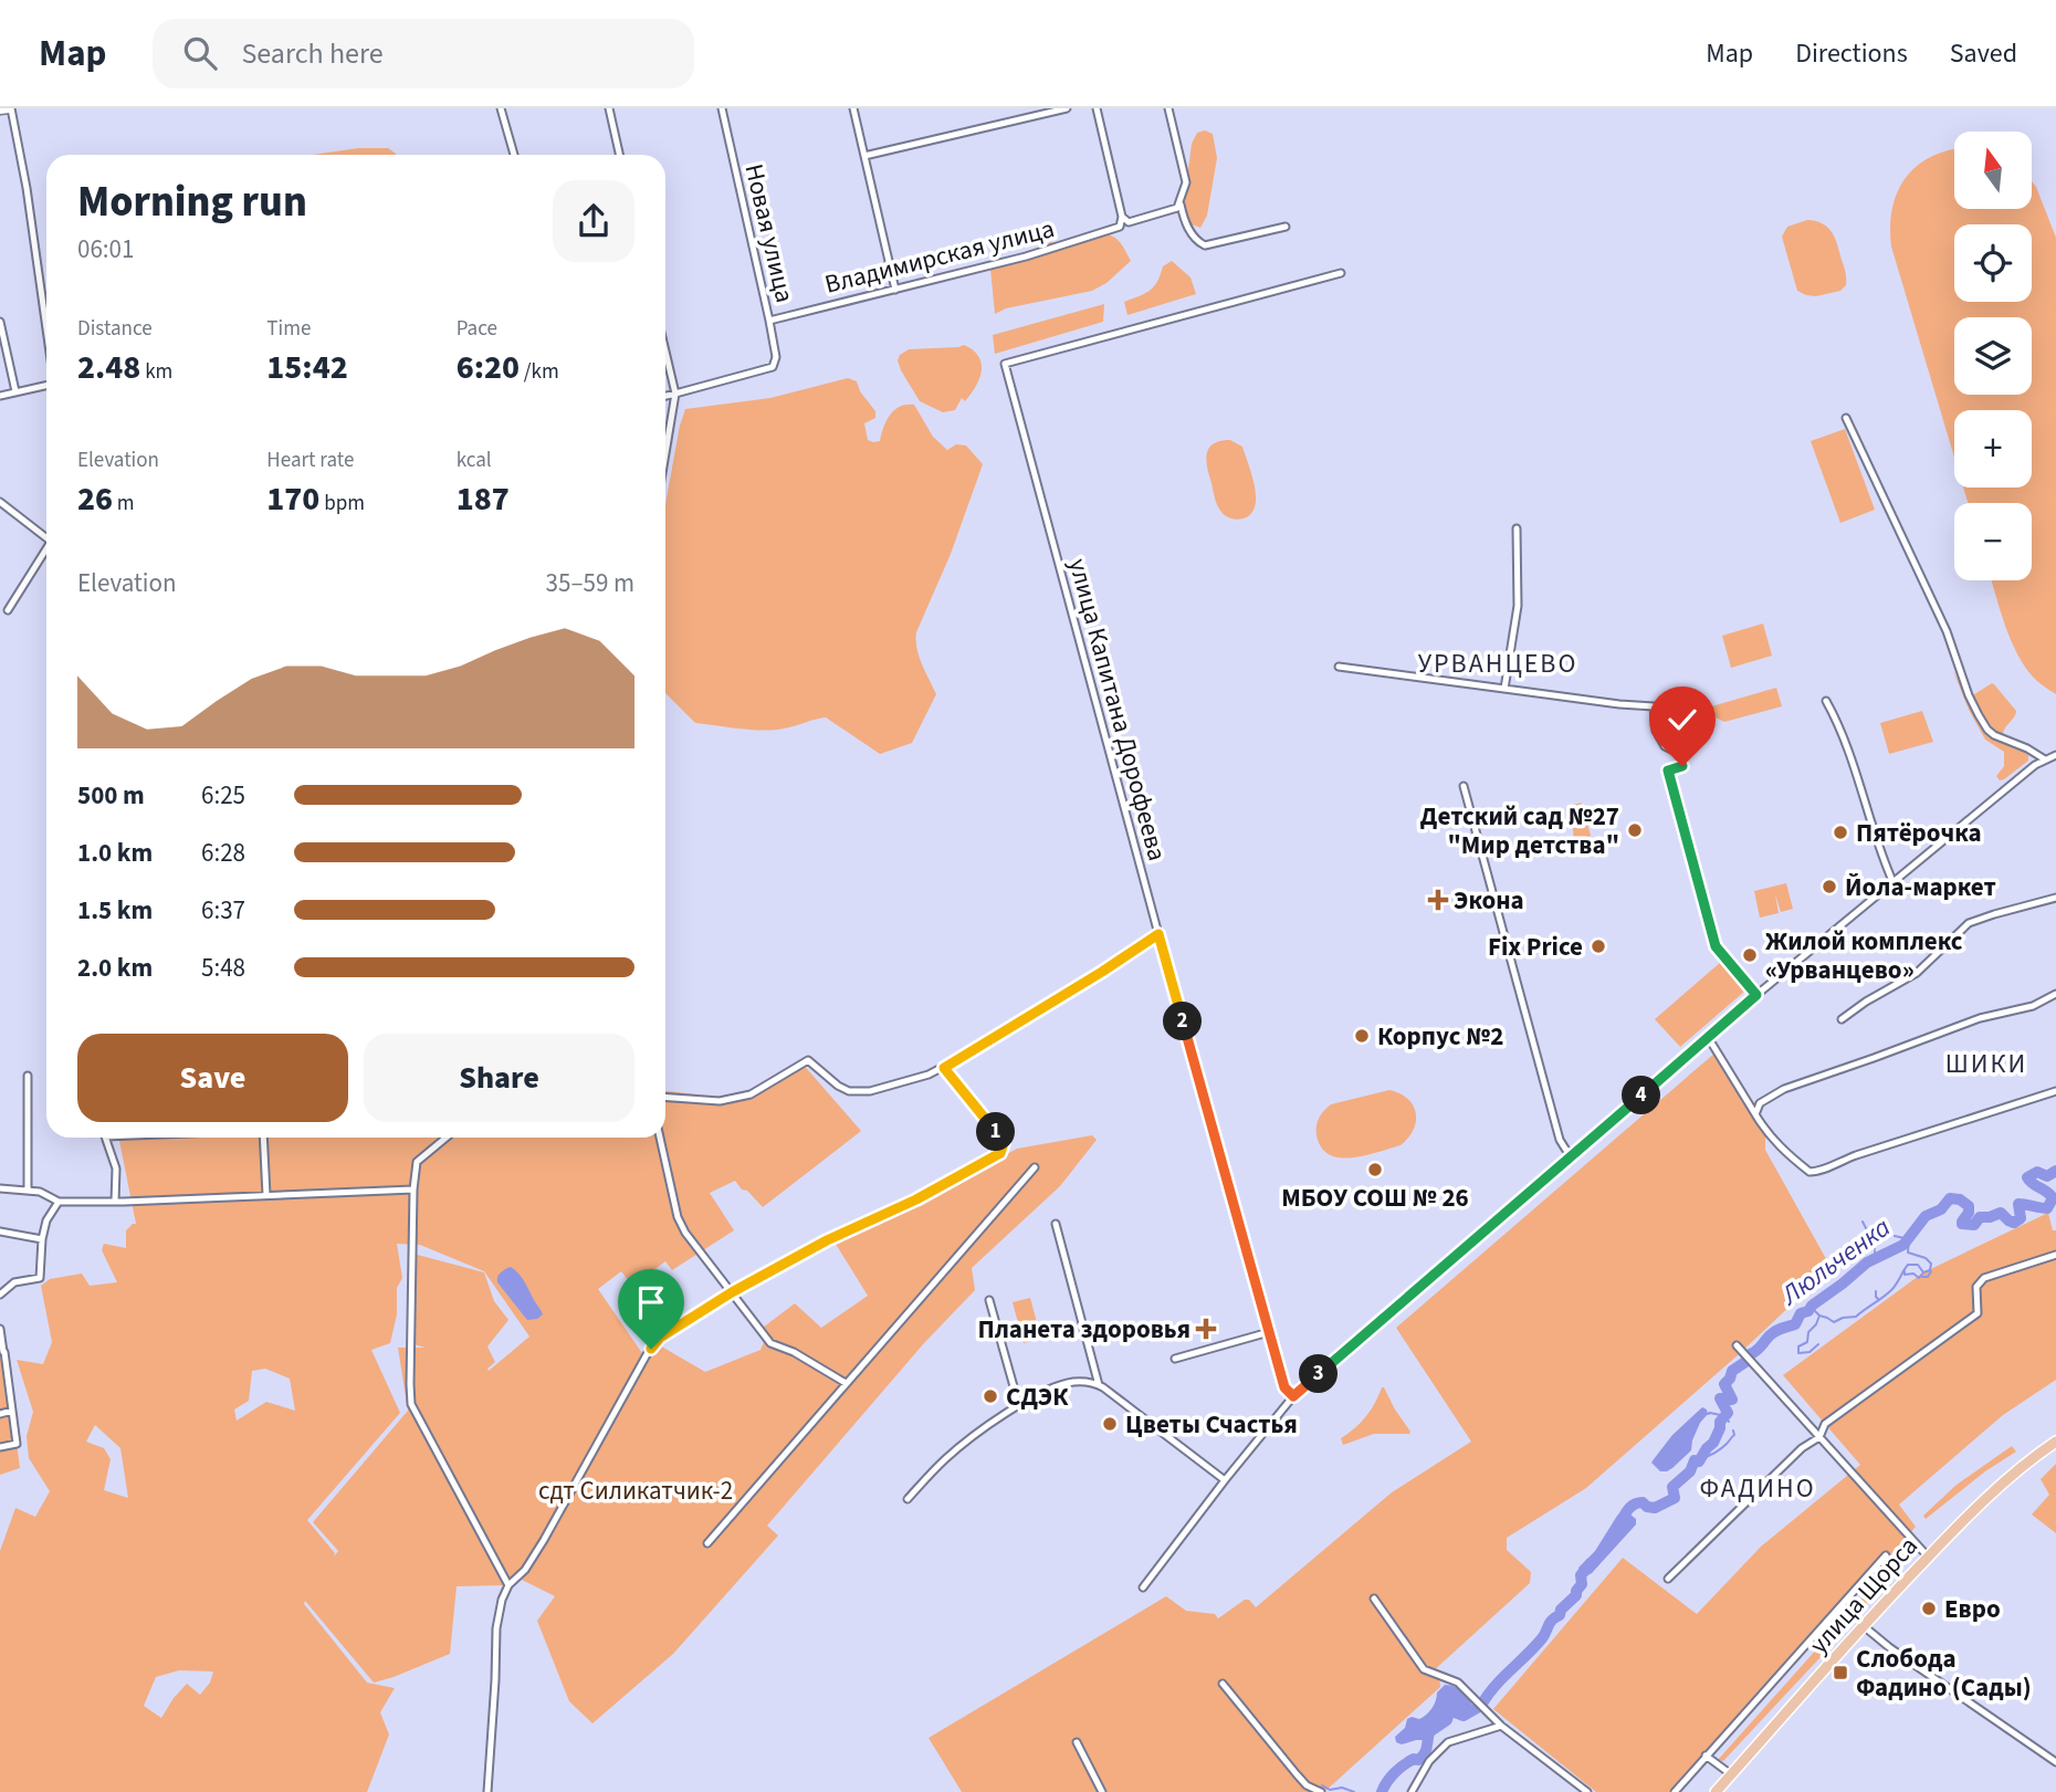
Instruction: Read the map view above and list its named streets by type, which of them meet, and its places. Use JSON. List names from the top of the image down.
{
  "streets": {
    "main road": ["улица Щорса"],
    "street": ["Новая улица", "Владимирская улица", "улица Капитана Дорофеева"]
  },
  "crossings": [
    ["Новая улица", "Владимирская улица"]
  ],
  "districts": ["УРВАНЦЕВО", "ШИКИ", "ФАДИНО"],
  "water": ["Люльченка"],
  "parks": ["сдт Силикатчик-2"],
  "places": {
    "other": [
      "Детский сад №27 \"Мир детства\"",
      "Пятёрочка",
      "Йола-маркет",
      "Fix Price",
      "Жилой комплекс «Урванцево»",
      "Корпус №2",
      "МБОУ СОШ № 26",
      "СДЭК",
      "Цветы Счастья",
      "Евро"
    ],
    "health": ["Экона", "Планета здоровья"],
    "transit": ["Слобода Фадино (Сады)"]
  },
  "north": "top",
  "page": {
    "header": "Map",
    "search": "Search here",
    "nav": ["Map", "Directions", "Saved"],
    "map_buttons": ["+", "−"],
    "heading": ["Morning run", "06:01"],
    "stats": [
      ["Distance", "2.48 km"],
      ["Time", "15:42"],
      ["Pace", "6:20 /km"],
      ["Elevation", "26 m"],
      ["Heart rate", "170 bpm"],
      ["kcal", "187"]
    ],
    "chart": ["Elevation", "35–59 m"],
    "list": [
      {
        "name": "500 m",
        "note": "6:25"
      },
      {
        "name": "1.0 km",
        "note": "6:28"
      },
      {
        "name": "1.5 km",
        "note": "6:37"
      },
      {
        "name": "2.0 km",
        "note": "5:48"
      }
    ],
    "pins": [
      "2",
      "4",
      "1",
      "3"
    ],
    "buttons": ["Save", "Share"]
  }
}
